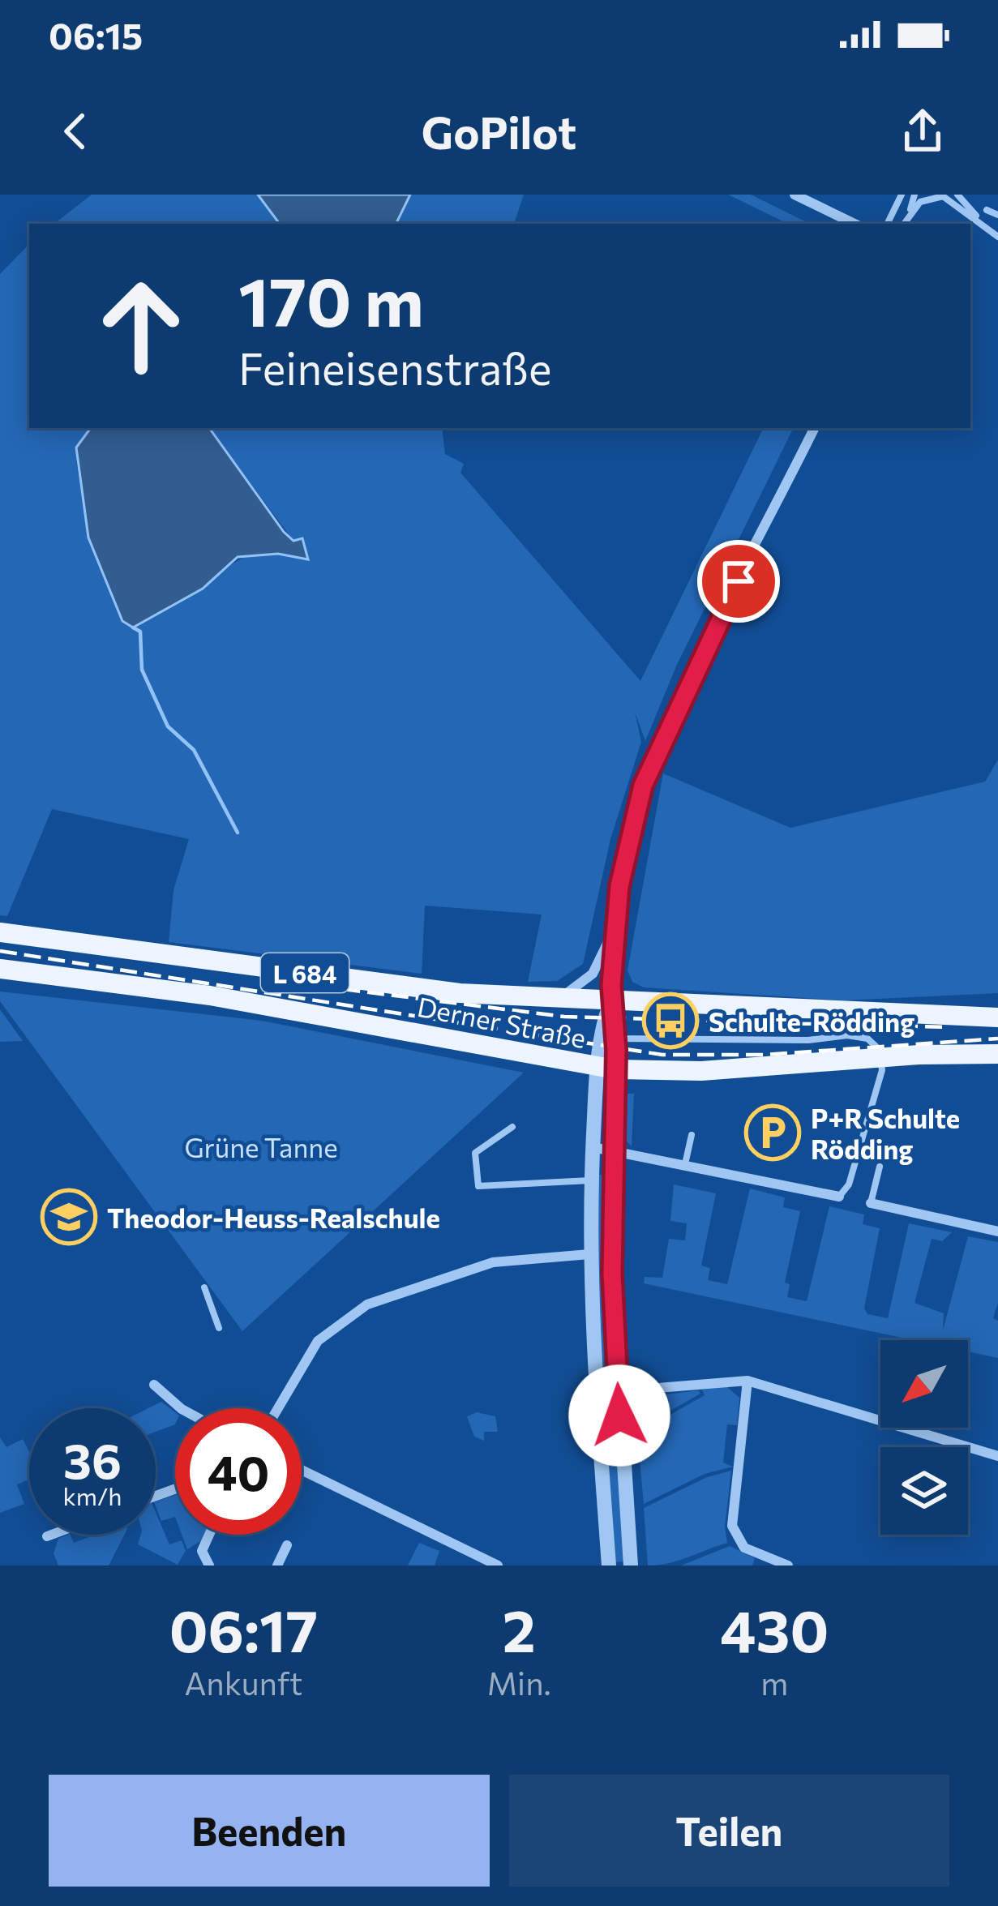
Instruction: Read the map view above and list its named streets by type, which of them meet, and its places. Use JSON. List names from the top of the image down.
{
  "streets": {
    "main road": ["L 684", "Derner Straße"]
  },
  "parks": ["Grüne Tanne"],
  "places": {
    "bus stop": ["Schulte-Rödding"],
    "parking": ["P+R Schulte Rödding"],
    "school or university": ["Theodor-Heuss-Realschule"]
  },
  "north": "bottom left",
  "page": {
    "status": "06:15",
    "header": "GoPilot",
    "turn": ["170 m", "Feineisenstraße"],
    "speed": "36 km/h",
    "limit": "40",
    "eta": [
      "06:17",
      "Ankunft",
      "2",
      "Min.",
      "430",
      "m"
    ],
    "buttons": ["Beenden", "Teilen"]
  }
}
